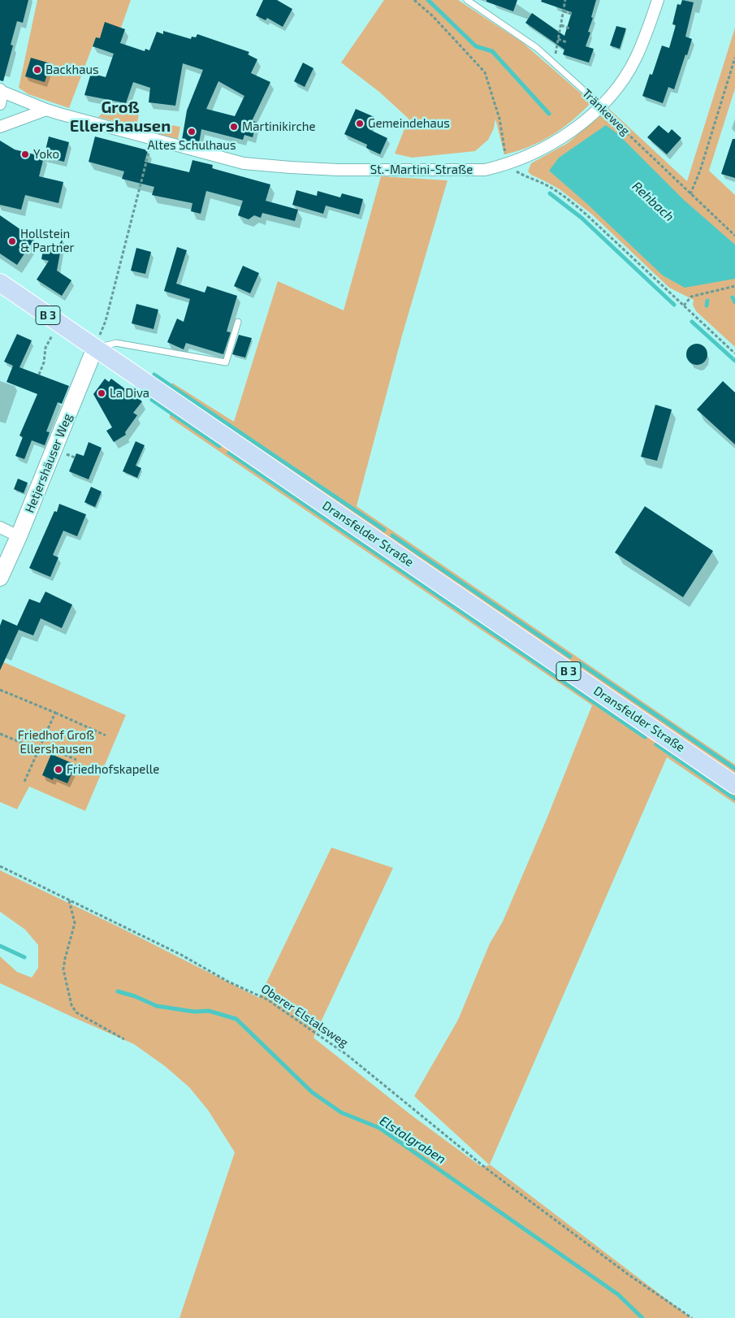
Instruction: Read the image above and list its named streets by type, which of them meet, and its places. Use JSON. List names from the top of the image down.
{
  "streets": {
    "main road": ["B 3", "Dransfelder Straße"],
    "street": ["St.-Martini-Straße", "Hetjershäuser Weg"],
    "lane": ["Tränkeweg"],
    "path": ["Oberer Elstalsweg"]
  },
  "crossings": [
    ["Tränkeweg", "St.-Martini-Straße"],
    ["Hetjershäuser Weg", "Dransfelder Straße"]
  ],
  "districts": ["Groß Ellershausen"],
  "water": ["Rehbach", "Elstalgraben"],
  "parks": ["Friedhof Groß Ellershausen"],
  "places": [
    "Backhaus",
    "Gemeindehaus",
    "Martinikirche",
    "Altes Schulhaus",
    "Yoko",
    "Hollstein & Partner",
    "La Diva",
    "Friedhofskapelle"
  ]
}
